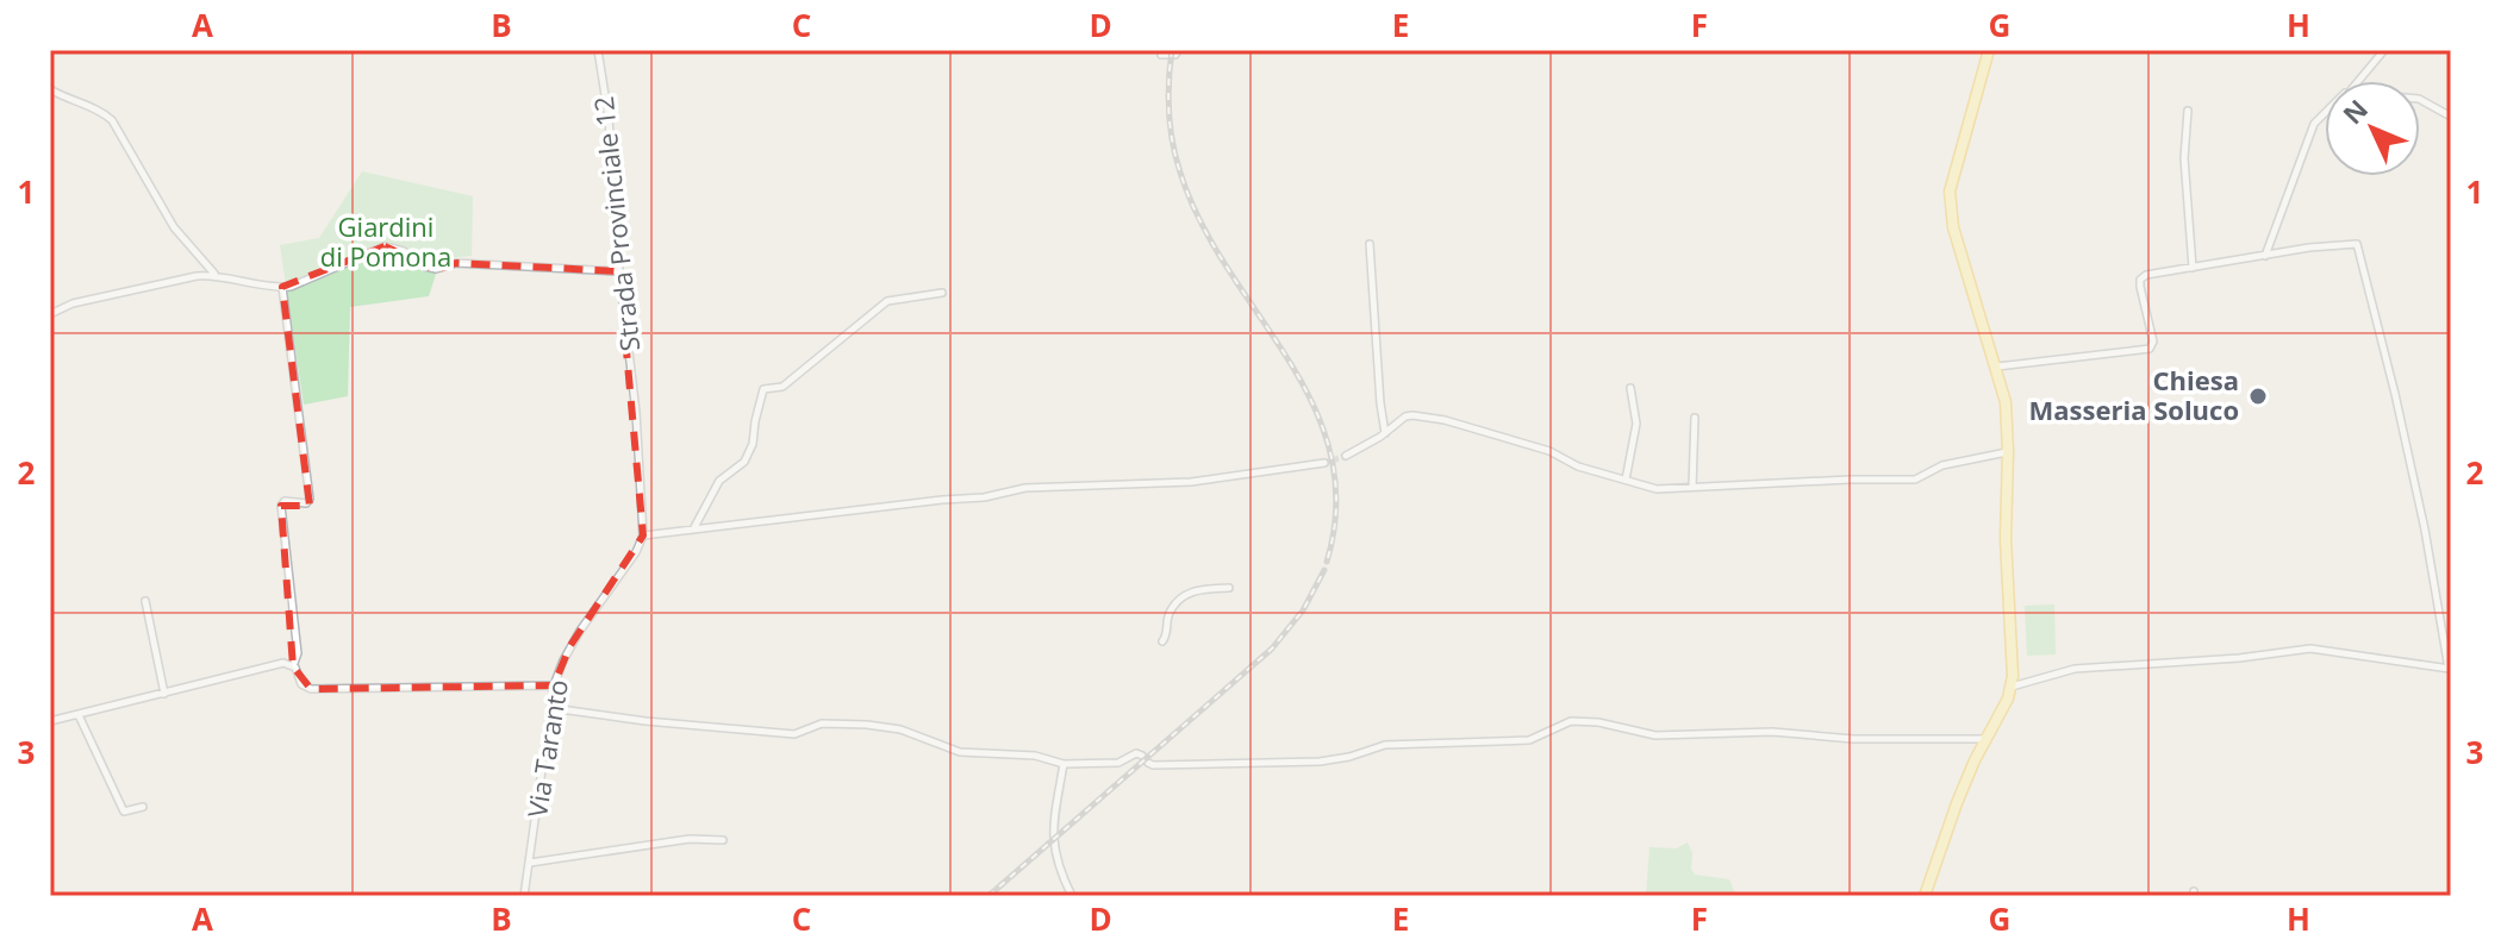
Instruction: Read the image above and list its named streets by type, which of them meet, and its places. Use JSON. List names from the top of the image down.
{
  "streets": {
    "street": ["Strada Provinciale 12", "Via Taranto"]
  },
  "crossings": [
    ["Strada Provinciale 12", "Via Taranto"]
  ],
  "parks": ["Giardini di Pomona"],
  "places": ["Chiesa Masseria Soluco"],
  "north": "top left",
  "grid": {
    "columns": [
      "A",
      "B",
      "C",
      "D",
      "E",
      "F",
      "G",
      "H"
    ],
    "rows": ["1", "2", "3"]
  }
}
